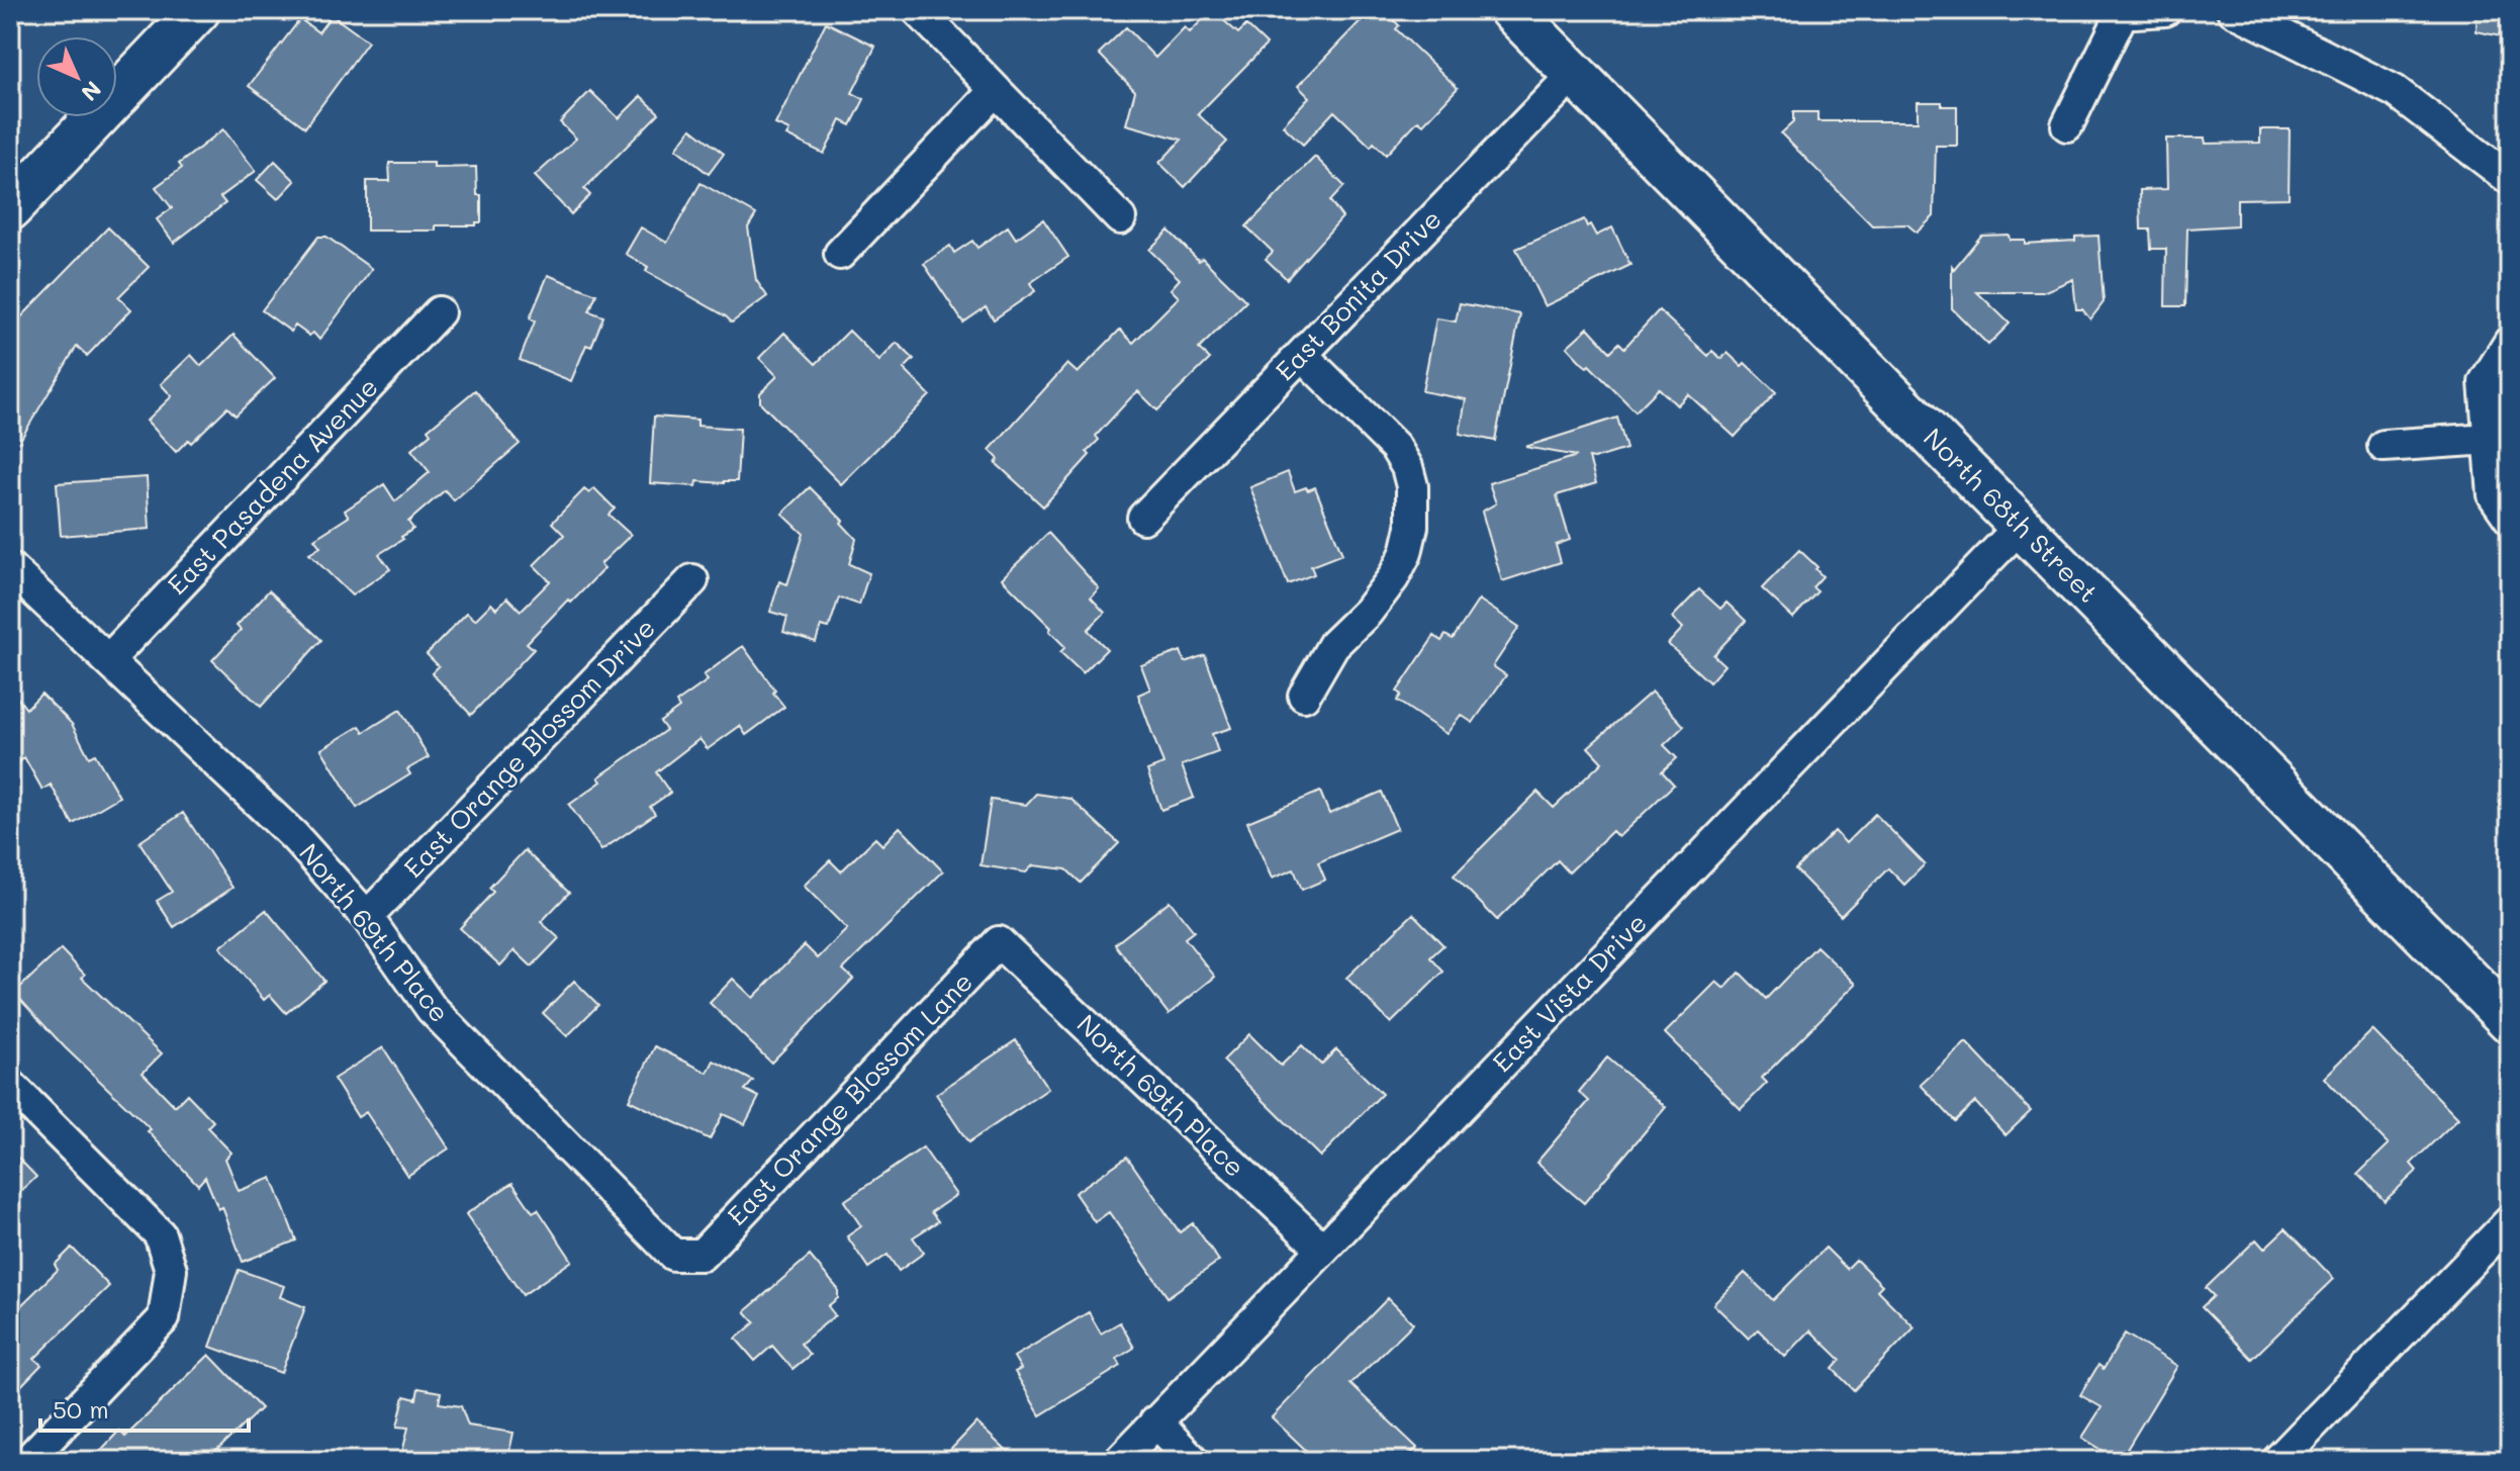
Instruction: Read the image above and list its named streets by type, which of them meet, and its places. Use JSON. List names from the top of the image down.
{
  "streets": {
    "street": [
      "East Bonita Drive",
      "East Pasadena Avenue",
      "North 68th Street",
      "East Orange Blossom Drive",
      "North 69th Place",
      "East Vista Drive",
      "East Orange Blossom Lane"
    ]
  },
  "crossings": [
    ["East Bonita Drive", "North 68th Street"],
    ["East Pasadena Avenue", "North 69th Place"],
    ["North 68th Street", "East Vista Drive"],
    ["East Orange Blossom Drive", "North 69th Place"],
    ["North 69th Place", "East Vista Drive"],
    ["North 69th Place", "East Orange Blossom Lane"]
  ],
  "scale_bar": "50 m",
  "north": "bottom right"
}
